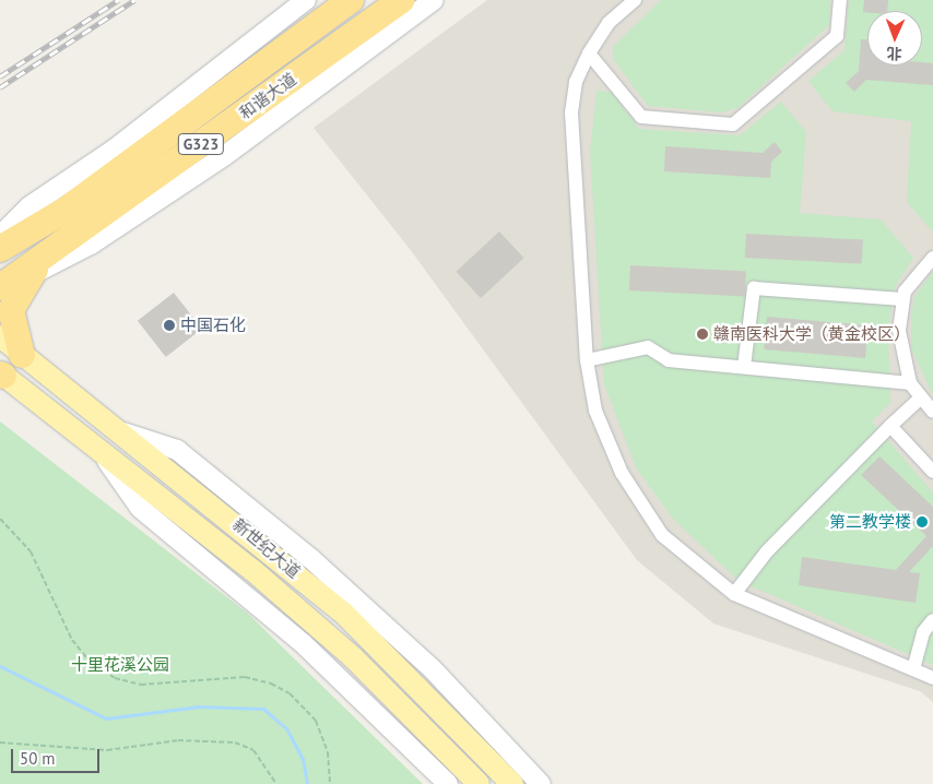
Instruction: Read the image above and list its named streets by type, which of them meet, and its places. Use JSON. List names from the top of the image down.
{
  "streets": {
    "highway": ["和谐大道", "G323"],
    "main road": ["新世纪大道"]
  },
  "parks": ["十里花溪公园"],
  "places": ["中国石化", "赣南医科大学（黄金校区）", "第二教学楼"],
  "scale_bar": "50 m",
  "north": "bottom"
}
